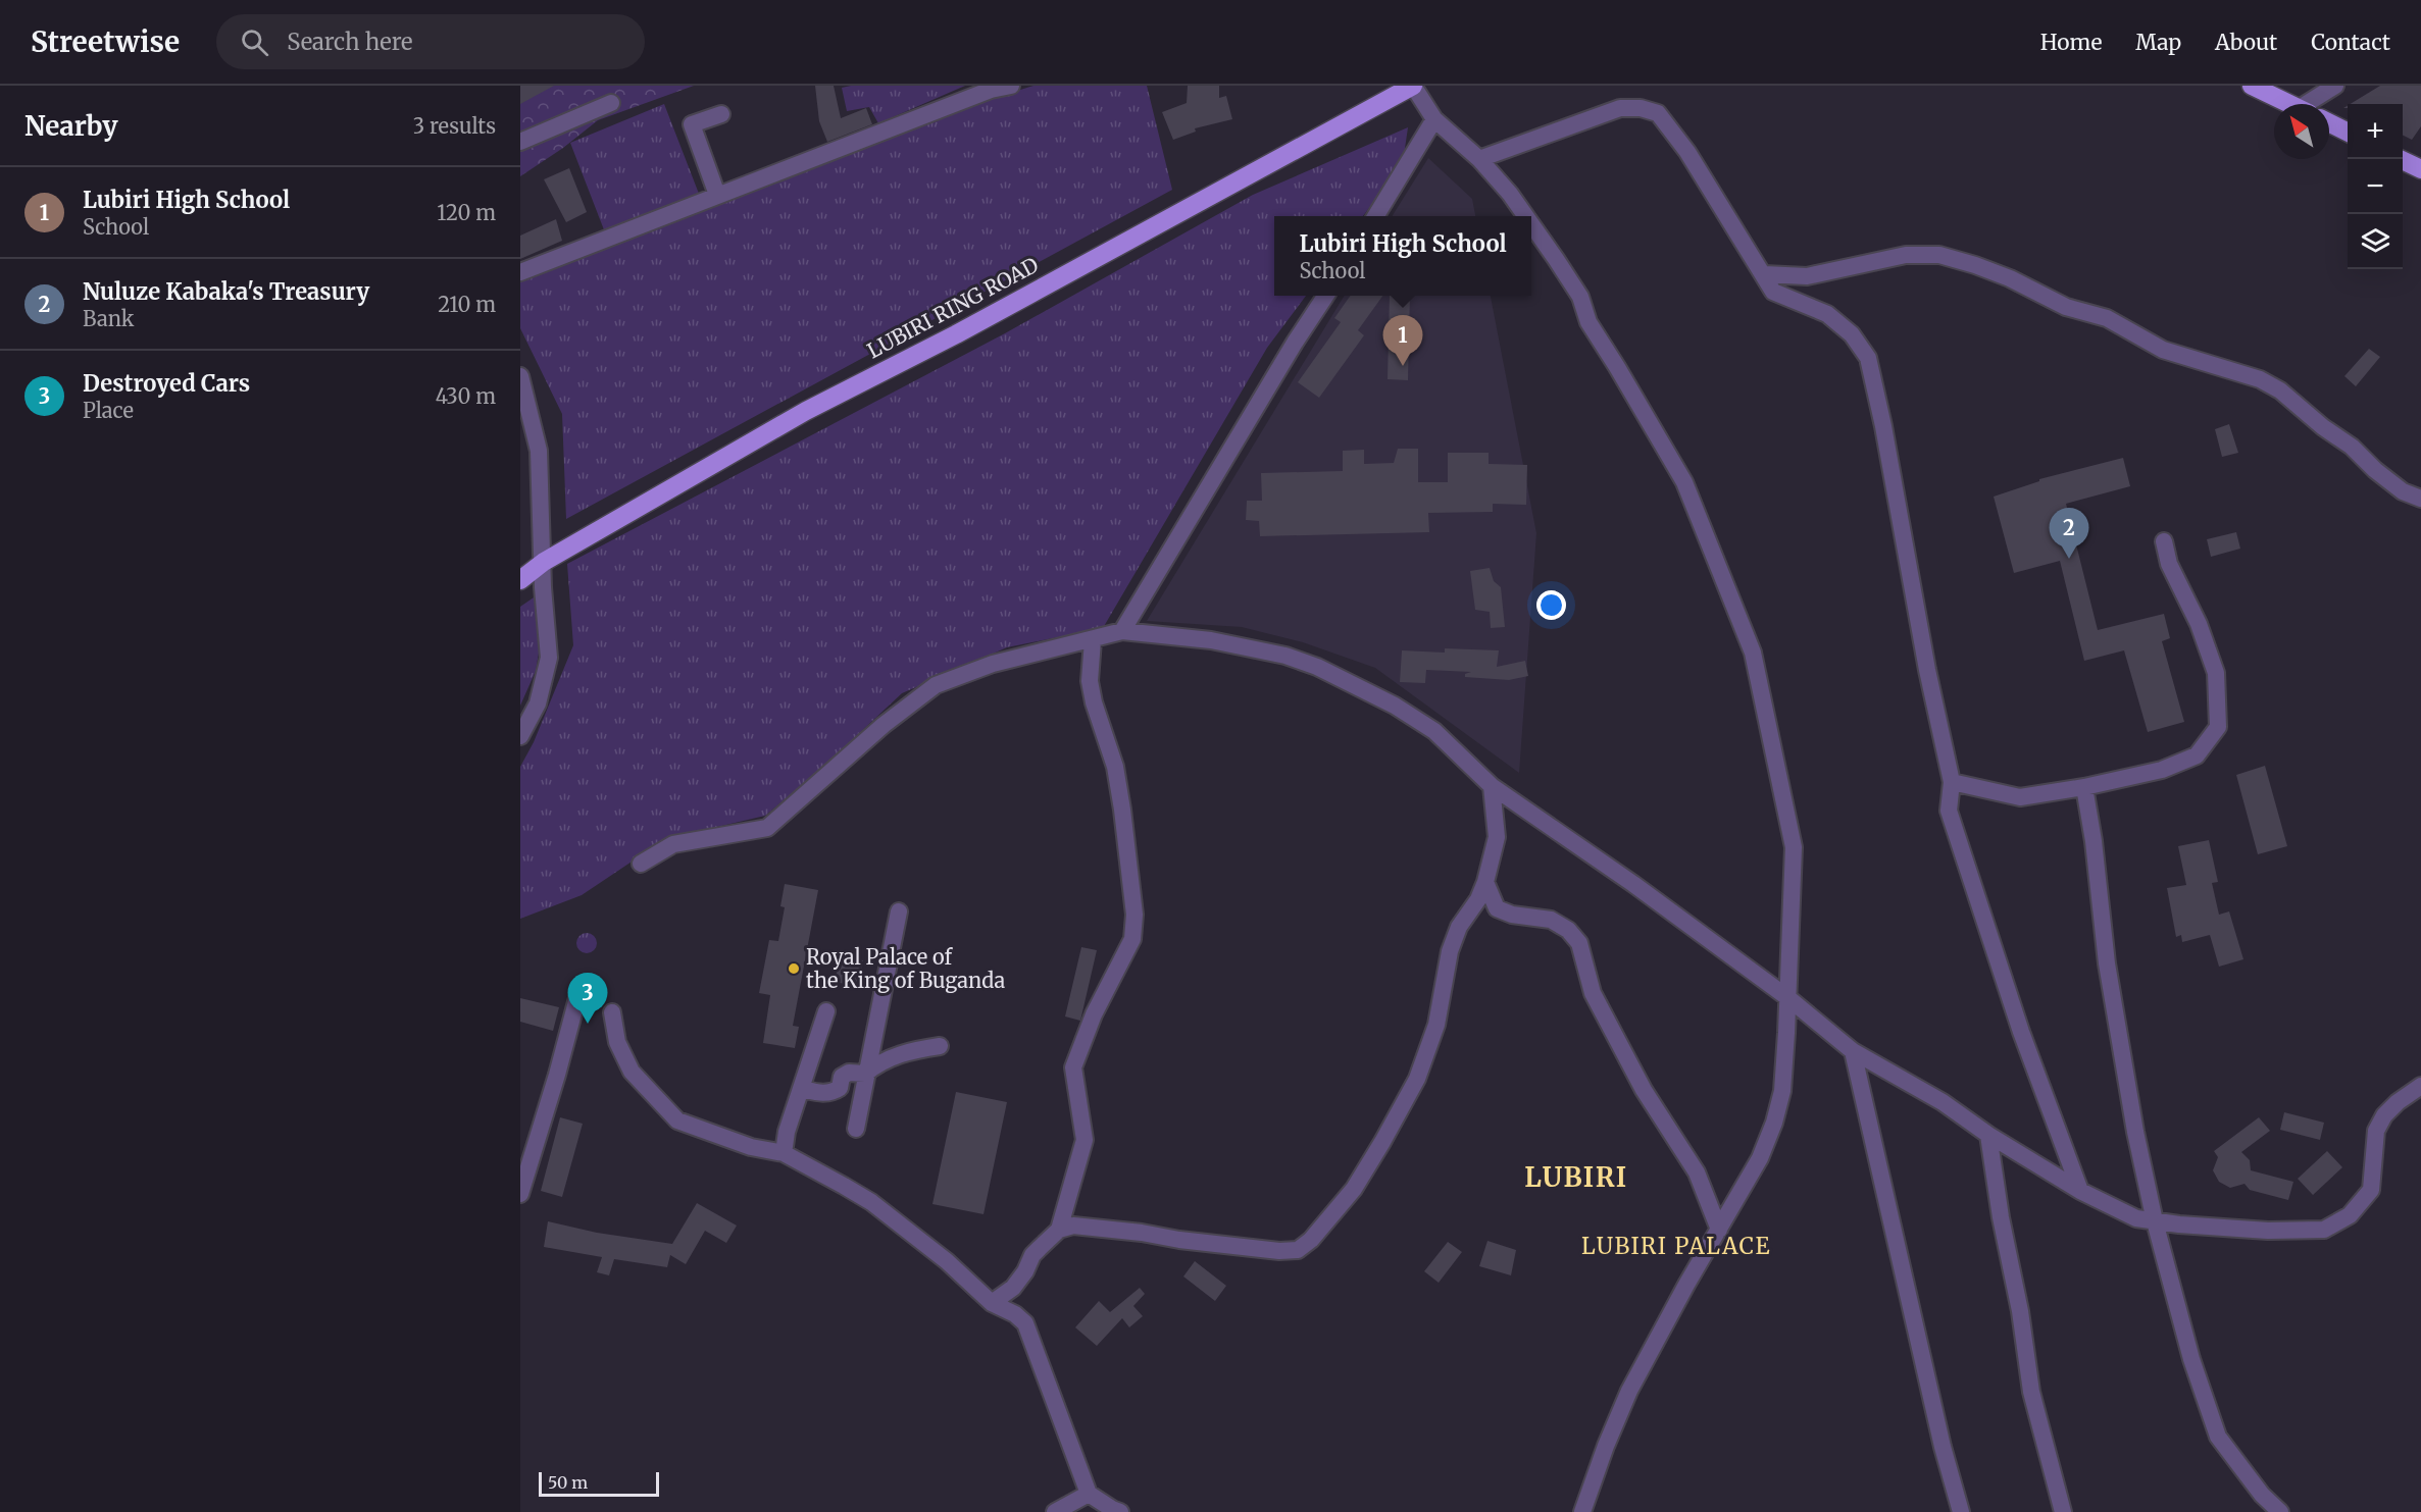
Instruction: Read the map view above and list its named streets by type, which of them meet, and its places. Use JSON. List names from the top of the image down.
{
  "streets": {
    "main road": ["LUBIRI RING ROAD"]
  },
  "districts": ["LUBIRI", "LUBIRI PALACE"],
  "places": ["Royal Palace of the King of Buganda"],
  "scale_bar": "50 m",
  "north": "top left",
  "page": {
    "header": "Streetwise",
    "search": "Search here",
    "nav": [
      "Home",
      "Map",
      "About",
      "Contact"
    ],
    "heading": ["Nearby", "3 results"],
    "map_buttons": ["+", "−"],
    "list": [
      {
        "mark": "1",
        "name": "Lubiri High School",
        "note": "School",
        "value": "120 m"
      },
      {
        "mark": "2",
        "name": "Nuluze Kabaka's Treasury",
        "note": "Bank",
        "value": "210 m"
      },
      {
        "mark": "3",
        "name": "Destroyed Cars",
        "note": "Place",
        "value": "430 m"
      }
    ],
    "popup": ["Lubiri High School", "School"],
    "pins": ["1", "2", "3"],
    "scale": "50 m"
  }
}
